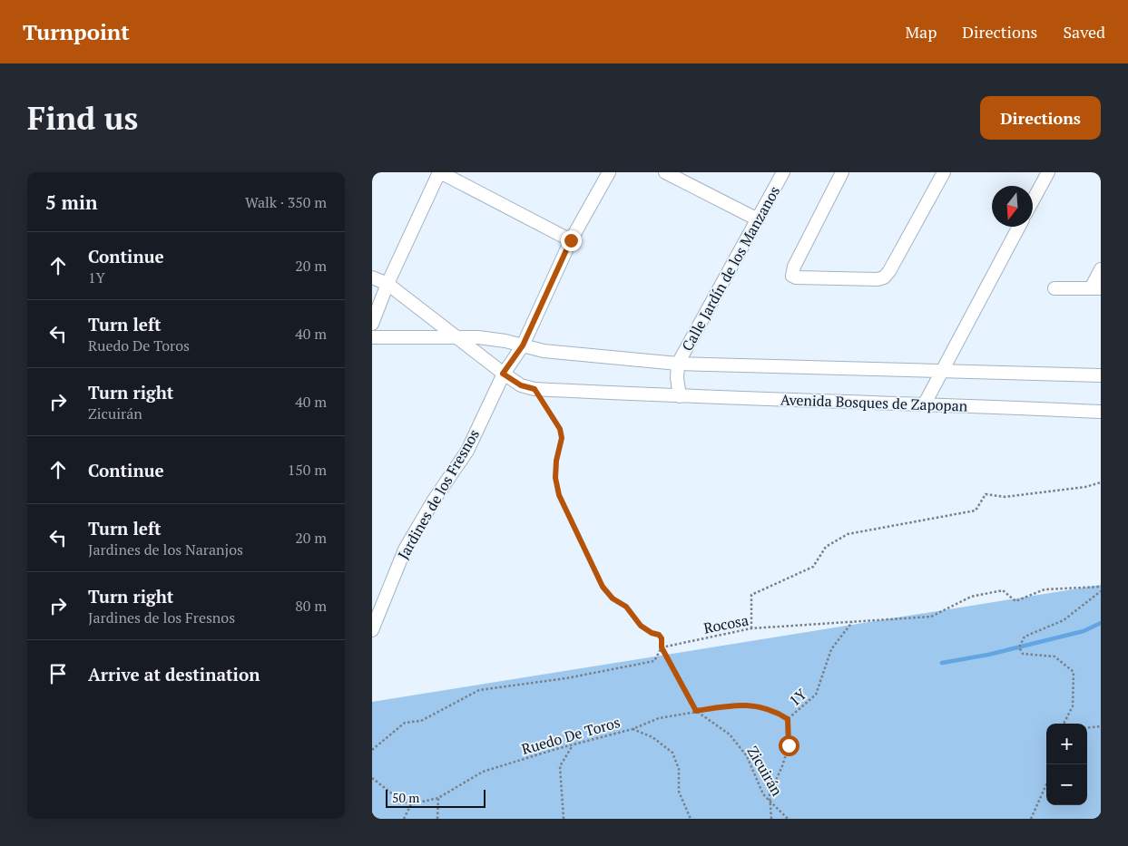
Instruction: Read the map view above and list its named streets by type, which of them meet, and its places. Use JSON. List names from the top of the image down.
{
  "streets": {
    "street": ["Calle Jardín de los Manzanos", "Avenida Bosques de Zapopan", "Jardines de los Fresnos"],
    "path": [
      "Rocosa",
      "1Y",
      "Ruedo De Toros",
      "Zicuirán"
    ]
  },
  "crossings": [
    ["Avenida Bosques de Zapopan", "Jardines de los Fresnos"],
    ["Avenida Bosques de Zapopan", "Zicuirán"],
    ["Rocosa", "1Y"],
    ["Rocosa", "Zicuirán"],
    ["1Y", "Ruedo De Toros"],
    ["1Y", "Zicuirán"],
    ["Ruedo De Toros", "Zicuirán"]
  ],
  "scale_bar": "50 m",
  "north": "bottom",
  "page": {
    "header": "Turnpoint",
    "nav": ["Map", "Directions", "Saved"],
    "buttons": "Directions",
    "title": "Find us",
    "heading": ["5 min", "Walk · 350 m"],
    "list": [
      ["Continue", "1Y", "20 m"],
      ["Turn left", "Ruedo De Toros", "40 m"],
      ["Turn right", "Zicuirán", "40 m"],
      ["Continue", "150 m"],
      ["Turn left", "Jardines de los Naranjos", "20 m"],
      ["Turn right", "Jardines de los Fresnos", "80 m"],
      "Arrive at destination"
    ],
    "map_buttons": ["+", "−"],
    "scale": "50 m"
  }
}
